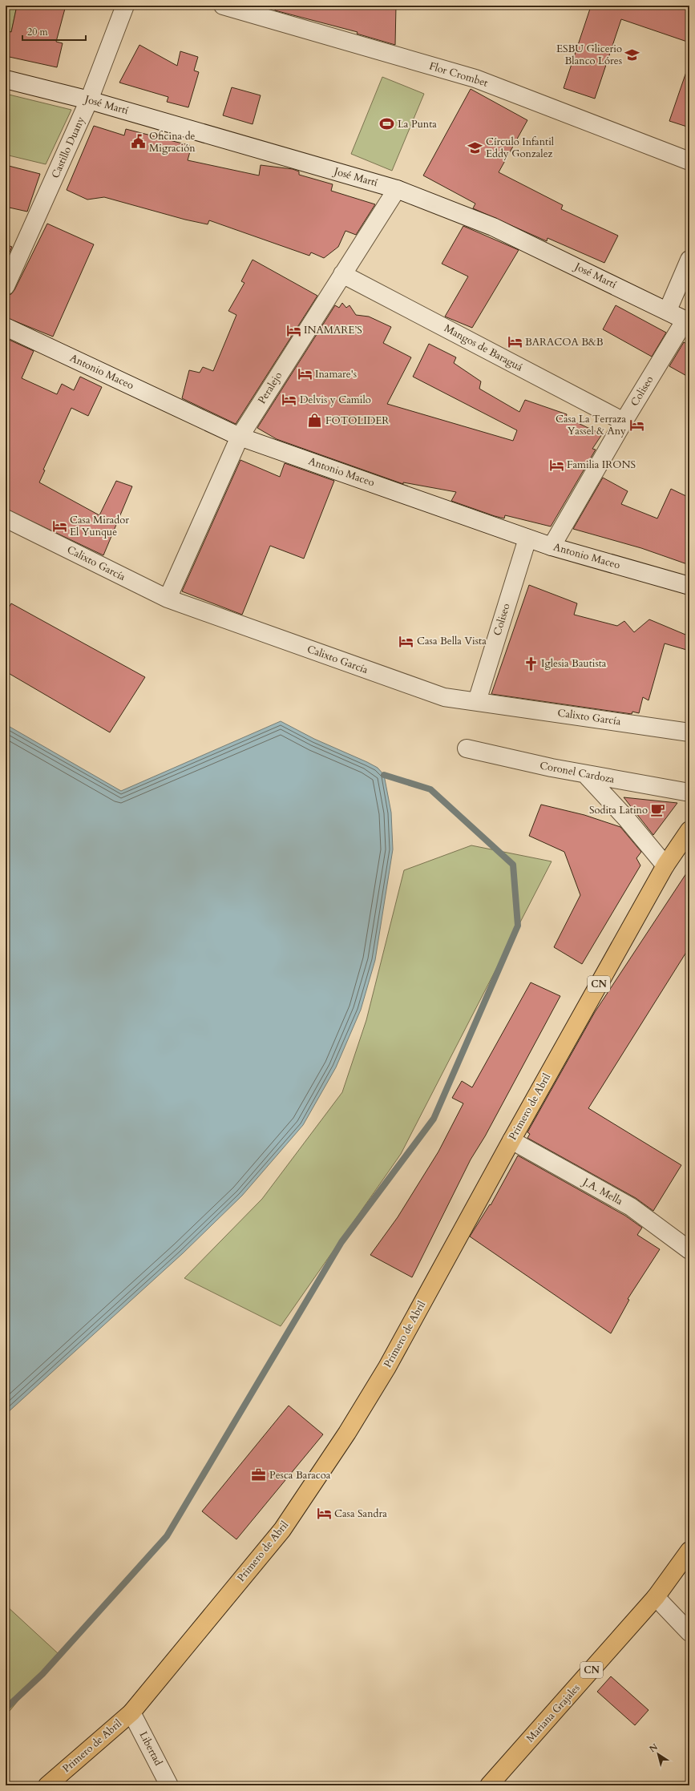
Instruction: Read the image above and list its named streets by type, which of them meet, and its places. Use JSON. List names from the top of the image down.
{
  "streets": {
    "main road": ["CN", "Primero de Abril", "Mariana Grajales"],
    "street": [
      "Flor Crombet",
      "José Martí",
      "Castillo Duany",
      "Mangos de Baraguá",
      "Antonio Maceo",
      "Peralejo",
      "Coliseo",
      "Calixto García",
      "Coronel Cardoza",
      "J.A. Mella",
      "Libertad"
    ]
  },
  "crossings": [
    ["José Martí", "Castillo Duany"],
    ["José Martí", "Peralejo"],
    ["José Martí", "Coliseo"],
    ["Mangos de Baraguá", "Peralejo"],
    ["Mangos de Baraguá", "Coliseo"],
    ["Antonio Maceo", "Peralejo"],
    ["Antonio Maceo", "Coliseo"],
    ["Peralejo", "Calixto García"],
    ["Coliseo", "Calixto García"],
    ["Primero de Abril", "J.A. Mella"],
    ["Primero de Abril", "Libertad"]
  ],
  "places": {
    "school or university": ["ESBU Glicerio Blanco Lóres", "Círculo Infantil Eddy Gonzalez"],
    "sports": ["La Punta"],
    "public building": ["Oficina de Migración"],
    "hotel": [
      "INAMARE’S",
      "BARACOA B&B",
      "Inamare's",
      "Delvis y Camilo",
      "Casa La Terraza Yassel & Any",
      "Familia IRONS",
      "Casa Mirador El Yunque",
      "Casa Bella Vista",
      "Casa Sandra"
    ],
    "shop": ["FOTOLIDER"],
    "church": ["Iglesia Bautista"],
    "cafe": ["Sodita Latino"],
    "office": ["Pesca Baracoa"]
  },
  "scale_bar": "20 m",
  "north": "top left"
}
